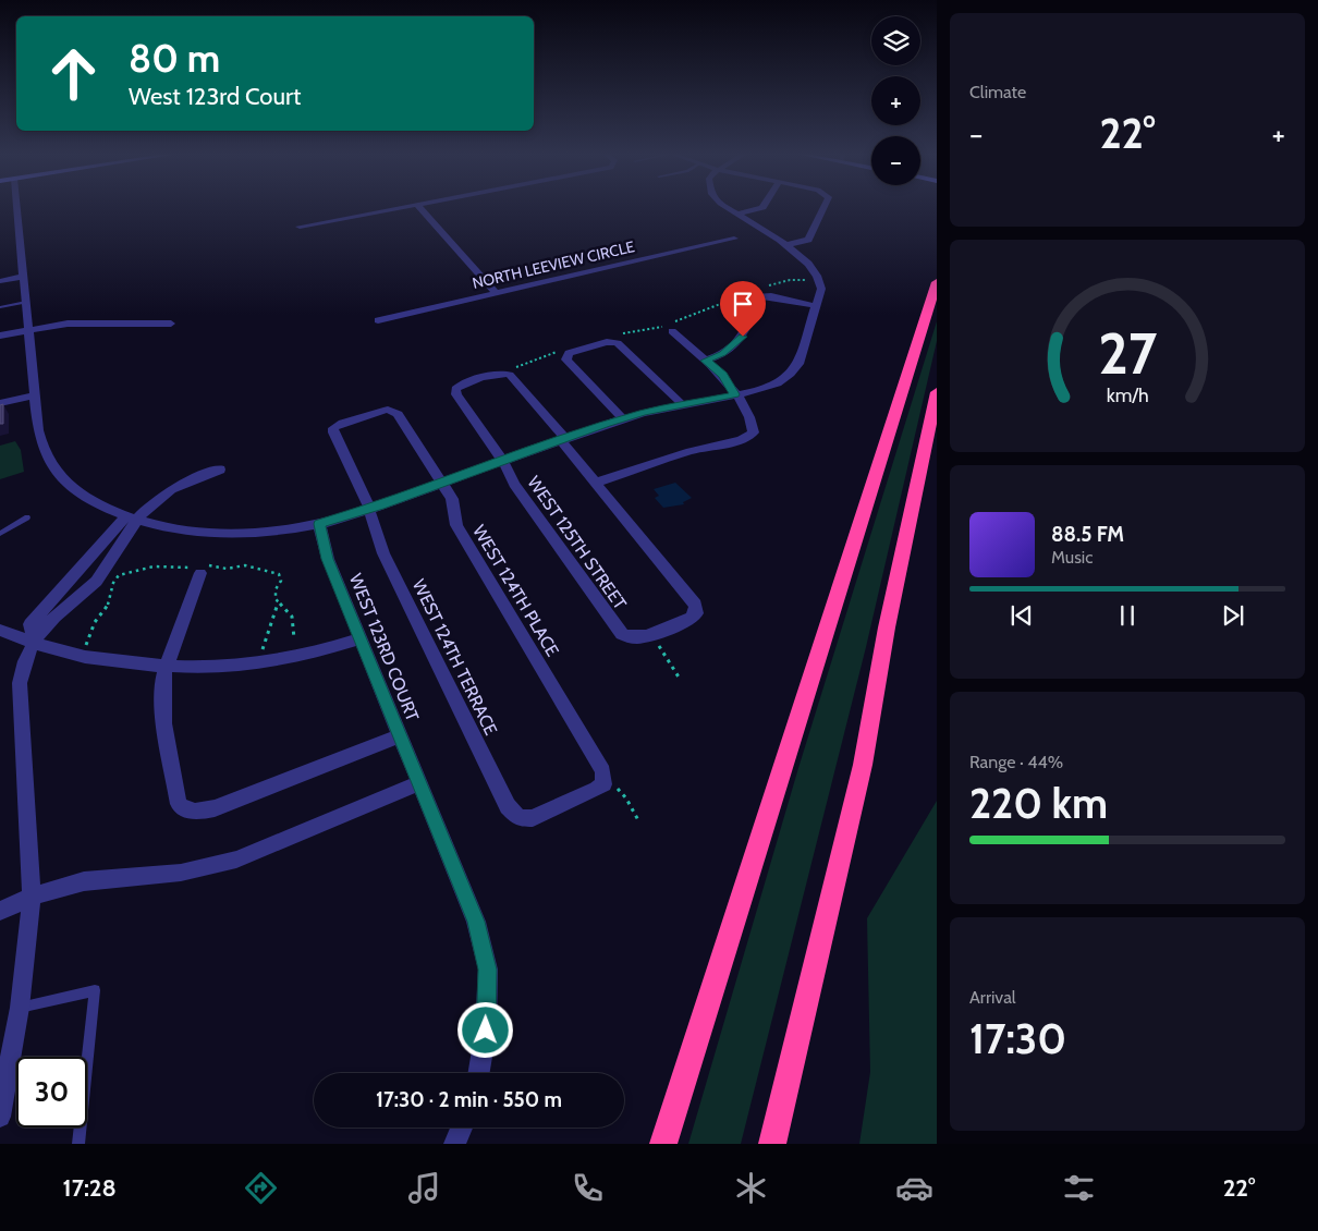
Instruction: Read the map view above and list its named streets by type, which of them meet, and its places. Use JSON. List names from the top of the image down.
{
  "streets": {
    "street": [
      "NORTH LEEVIEW CIRCLE",
      "WEST 125TH STREET",
      "WEST 124TH PLACE",
      "WEST 123RD COURT",
      "WEST 124TH TERRACE"
    ]
  },
  "crossings": [
    ["WEST 124TH PLACE", "WEST 124TH TERRACE"]
  ],
  "page": {
    "tile": [
      "Climate",
      ["Range · 44%", "220 km"],
      ["Arrival", "17:30"]
    ],
    "map_buttons": ["+", "−"],
    "turn": ["80 m", "West 123rd Court"],
    "heat": ["−", "22°", "+"],
    "song": ["88.5 FM", "Music"],
    "limit": "30",
    "trip": "17:30 · 2 min · 550 m",
    "tabs": ["17:28", "22°"],
    "gauge": ["27", "km/h"]
  }
}
